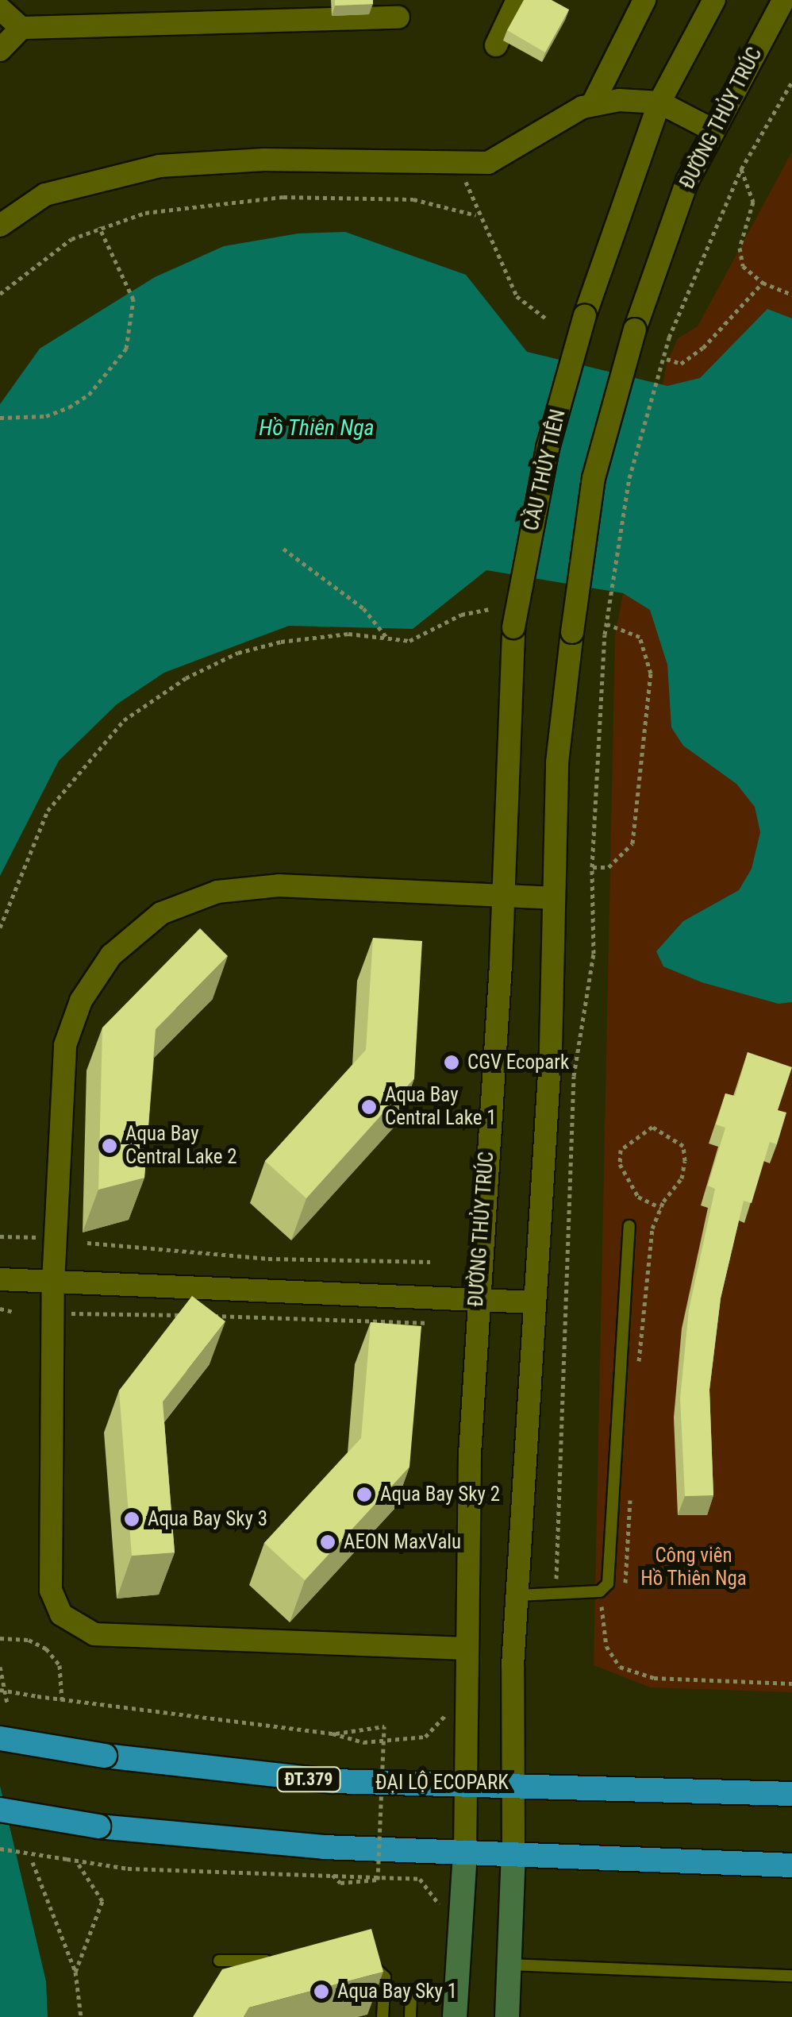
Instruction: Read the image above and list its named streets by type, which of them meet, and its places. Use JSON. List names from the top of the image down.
{
  "streets": {
    "highway": ["ĐT.379", "ĐẠI LỘ ECOPARK"],
    "street": ["ĐƯỜNG THỦY TRÚC", "CẦU THỦY TIÊN"]
  },
  "crossings": [
    ["ĐƯỜNG THỦY TRÚC", "CẦU THỦY TIÊN"],
    ["ĐƯỜNG THỦY TRÚC", "ĐẠI LỘ ECOPARK"]
  ],
  "water": ["Hồ Thiên Nga"],
  "parks": ["Công viên Hồ Thiên Nga"],
  "places": [
    "CGV Ecopark",
    "Aqua Bay Central Lake 1",
    "Aqua Bay Central Lake 2",
    "Aqua Bay Sky 2",
    "Aqua Bay Sky 3",
    "AEON MaxValu",
    "Aqua Bay Sky 1"
  ]
}
